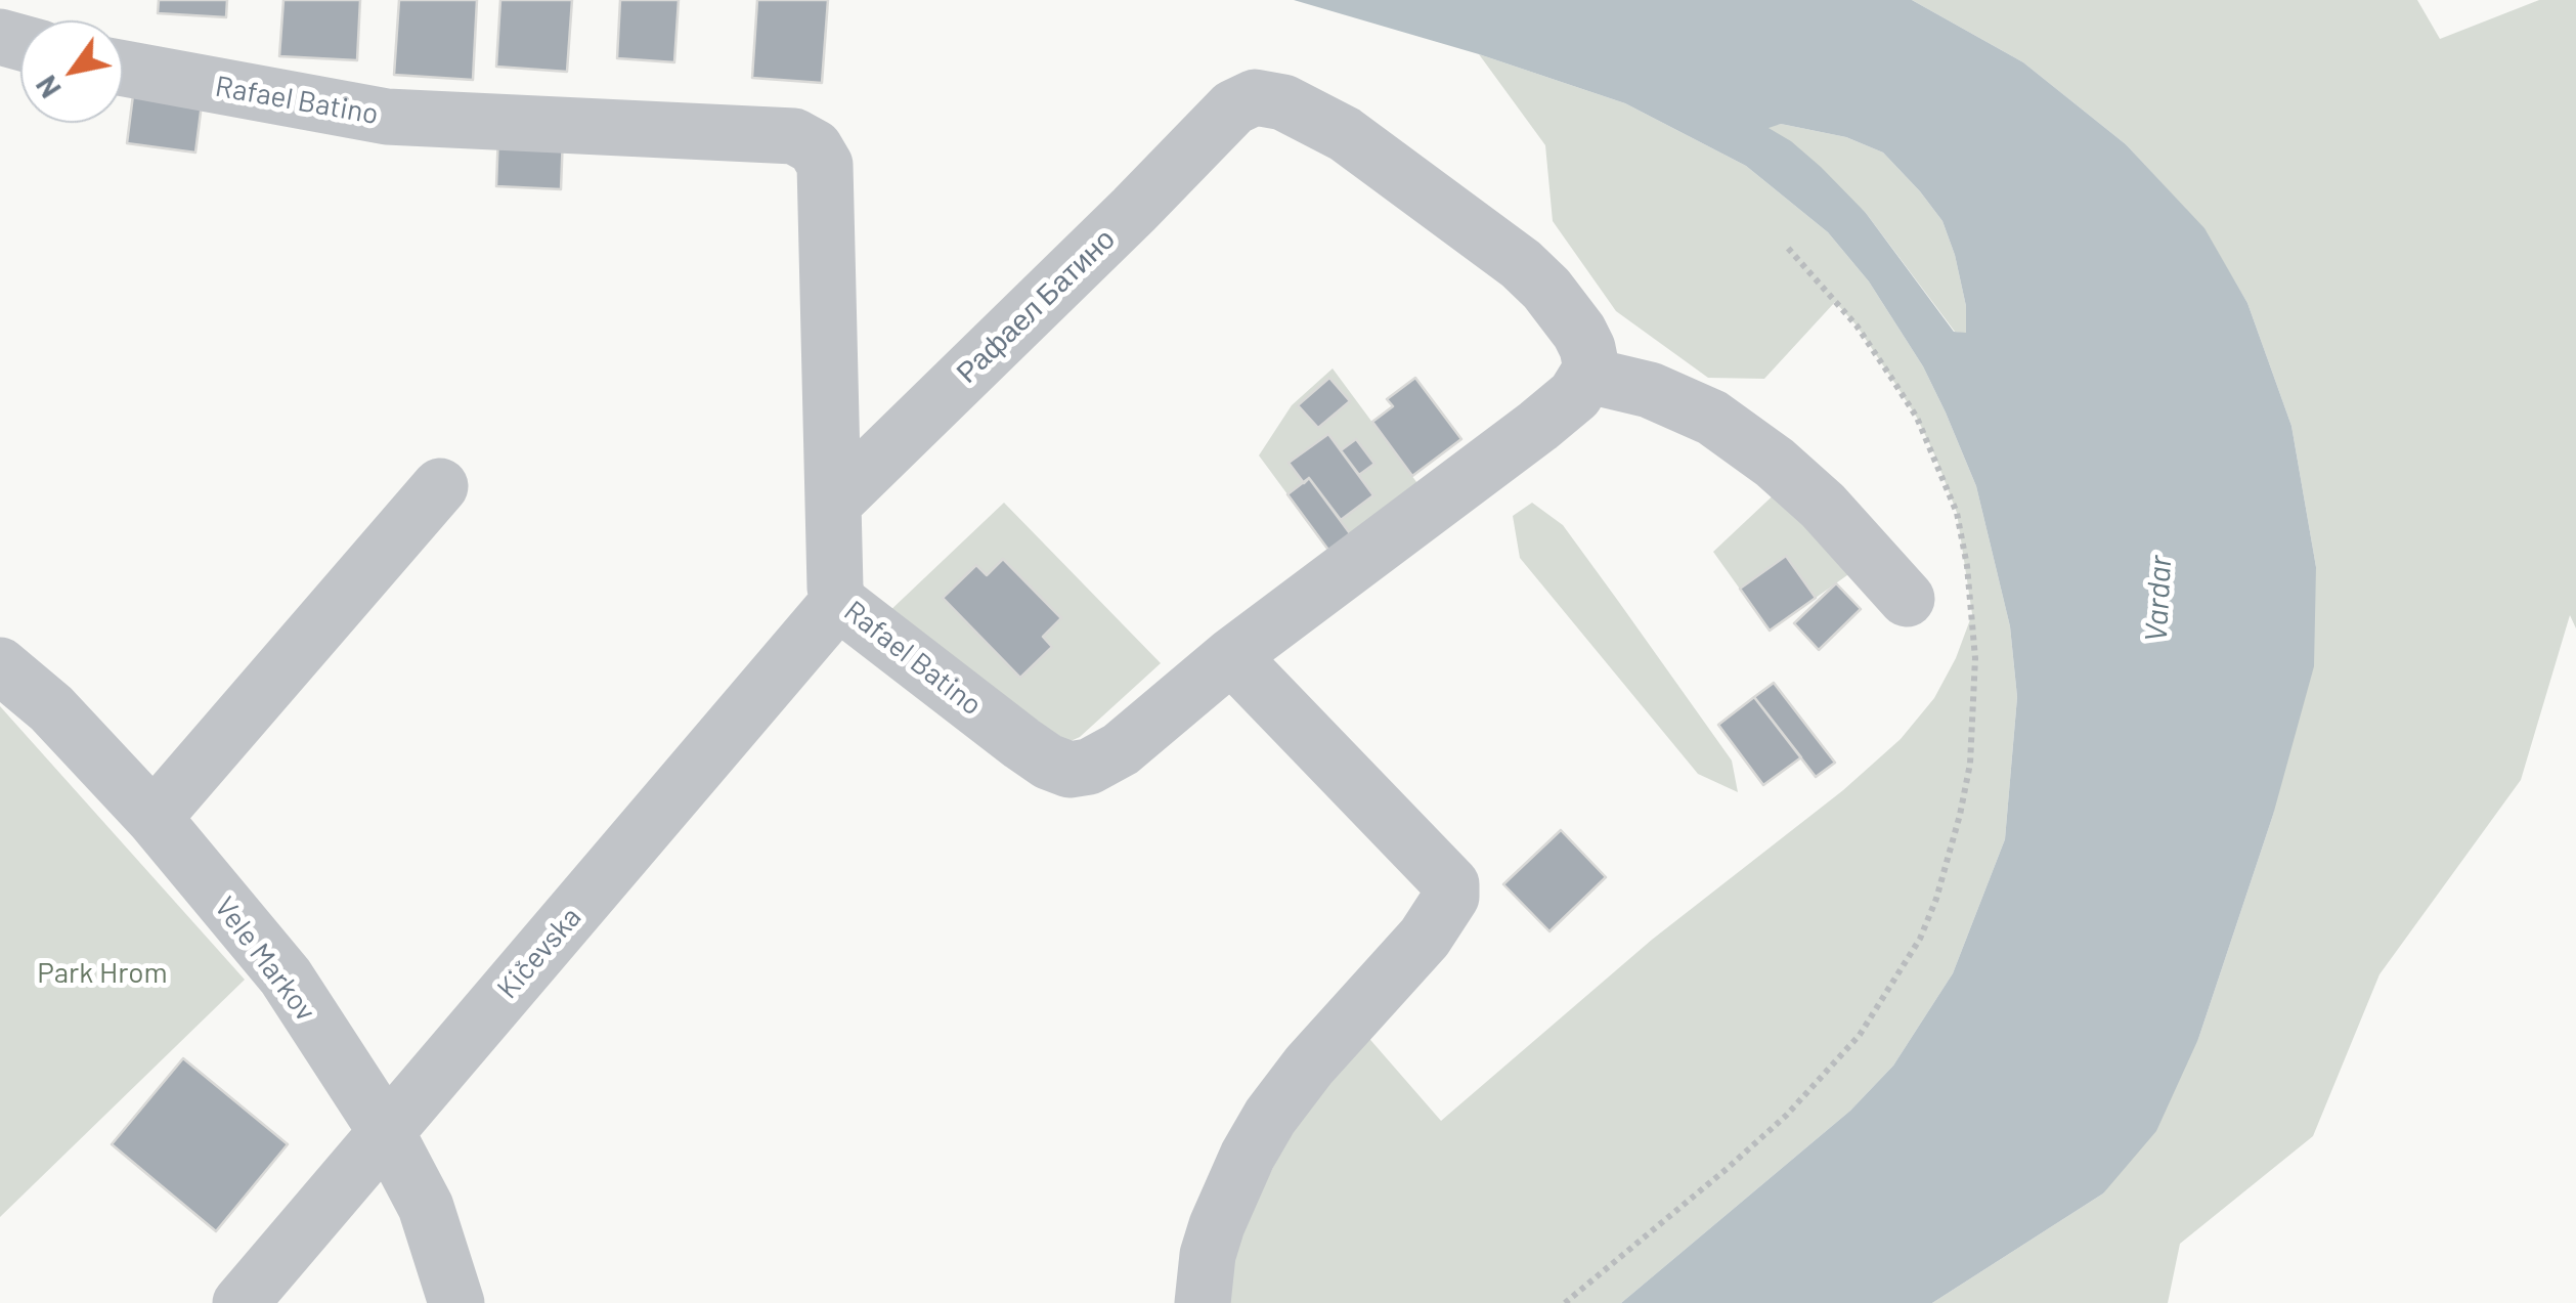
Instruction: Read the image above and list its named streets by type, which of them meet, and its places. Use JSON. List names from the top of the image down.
{
  "streets": {
    "street": [
      "Rafael Batino",
      "Рафаел Батино",
      "Kičevska",
      "Vele Markov"
    ]
  },
  "crossings": [
    ["Rafael Batino", "Рафаел Батино"],
    ["Rafael Batino", "Kičevska"],
    ["Kičevska", "Vele Markov"]
  ],
  "water": ["Vardar"],
  "parks": ["Park Hrom"],
  "north": "bottom left"
}
